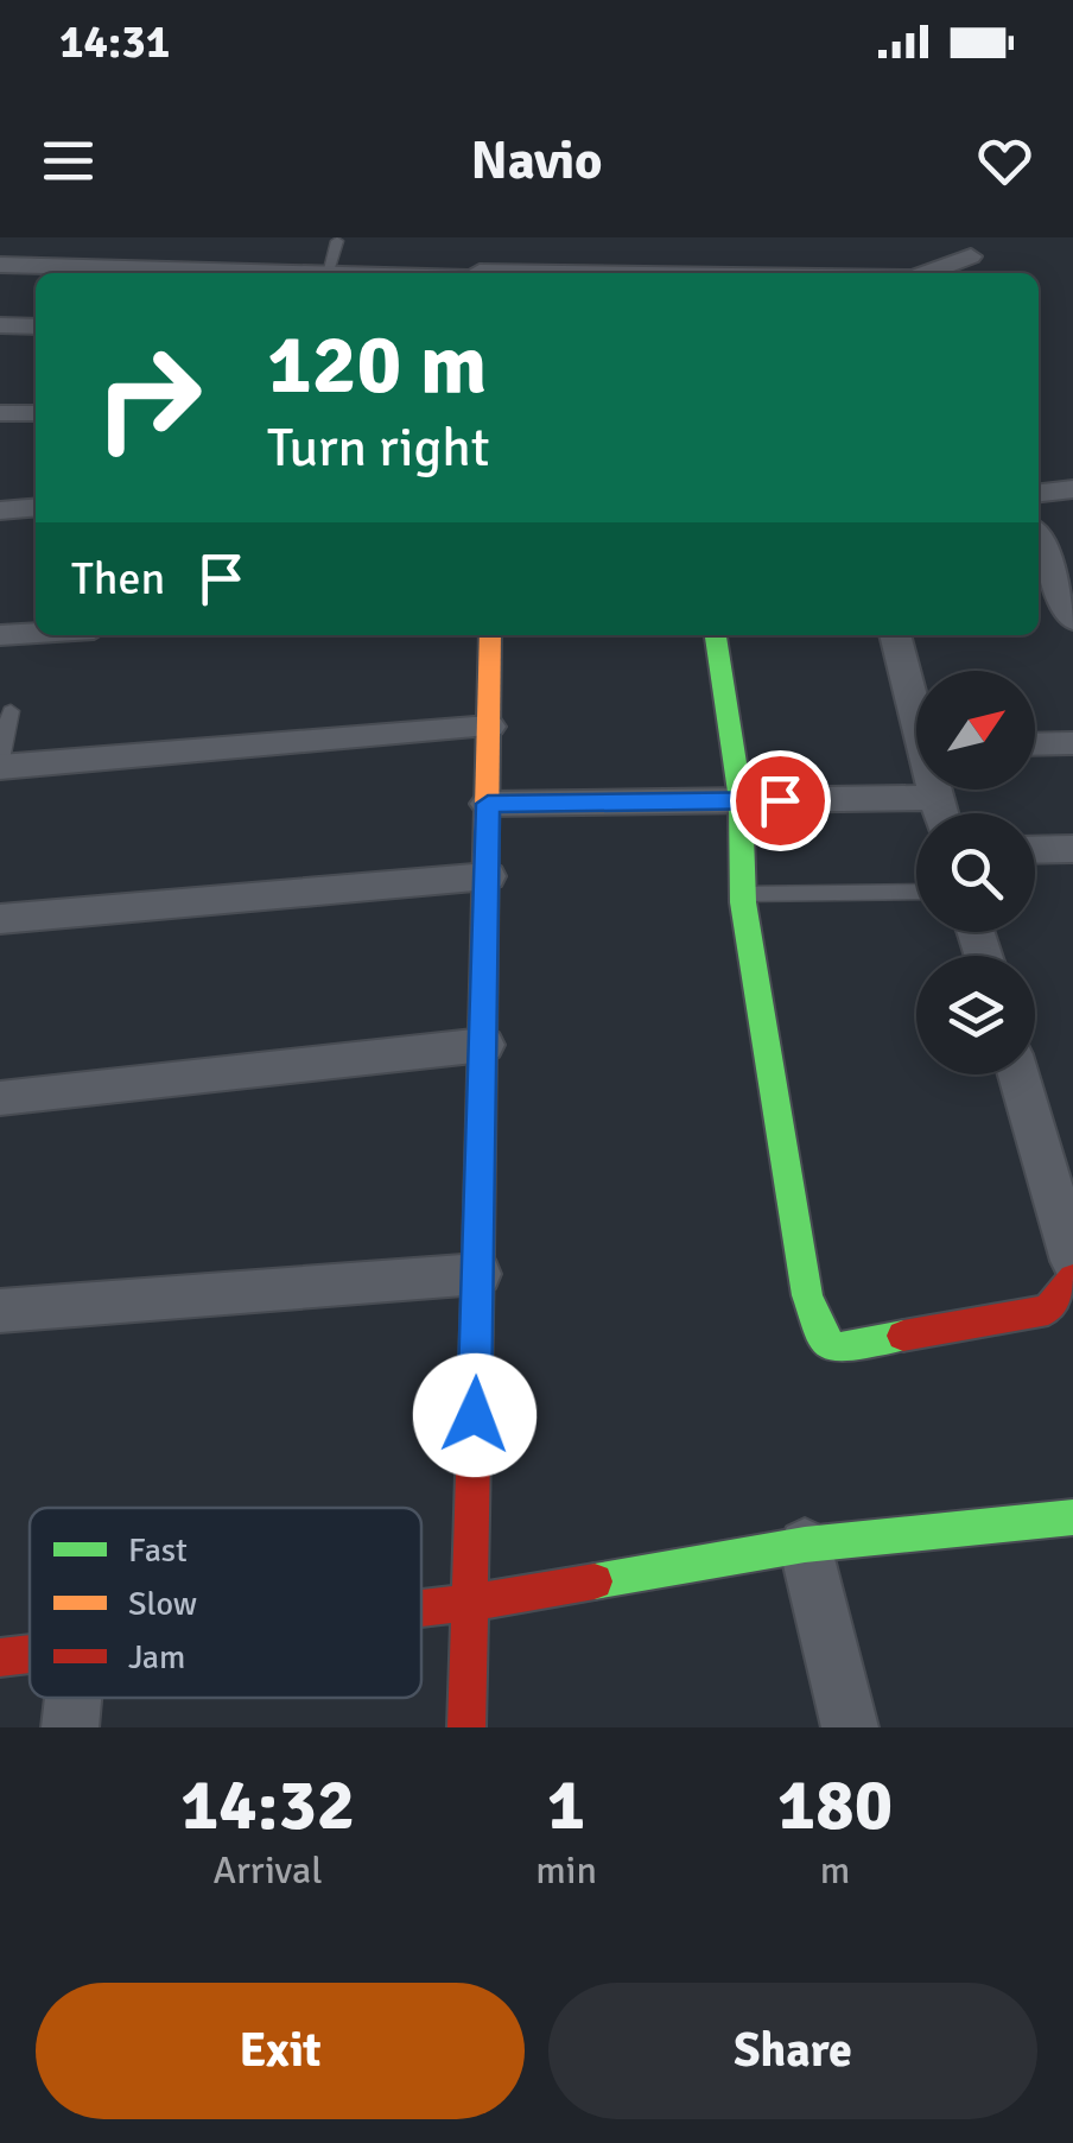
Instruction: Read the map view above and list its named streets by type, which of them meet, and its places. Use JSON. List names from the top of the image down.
{
  "legend": ["Fast", "Slow", "Jam"],
  "north": "top right",
  "page": {
    "status": "14:31",
    "header": "Navio",
    "turn": ["120 m", "Turn right"],
    "then": "Then",
    "eta": [
      "14:32",
      "Arrival",
      "1",
      "min",
      "180",
      "m"
    ],
    "buttons": ["Exit", "Share"]
  }
}
